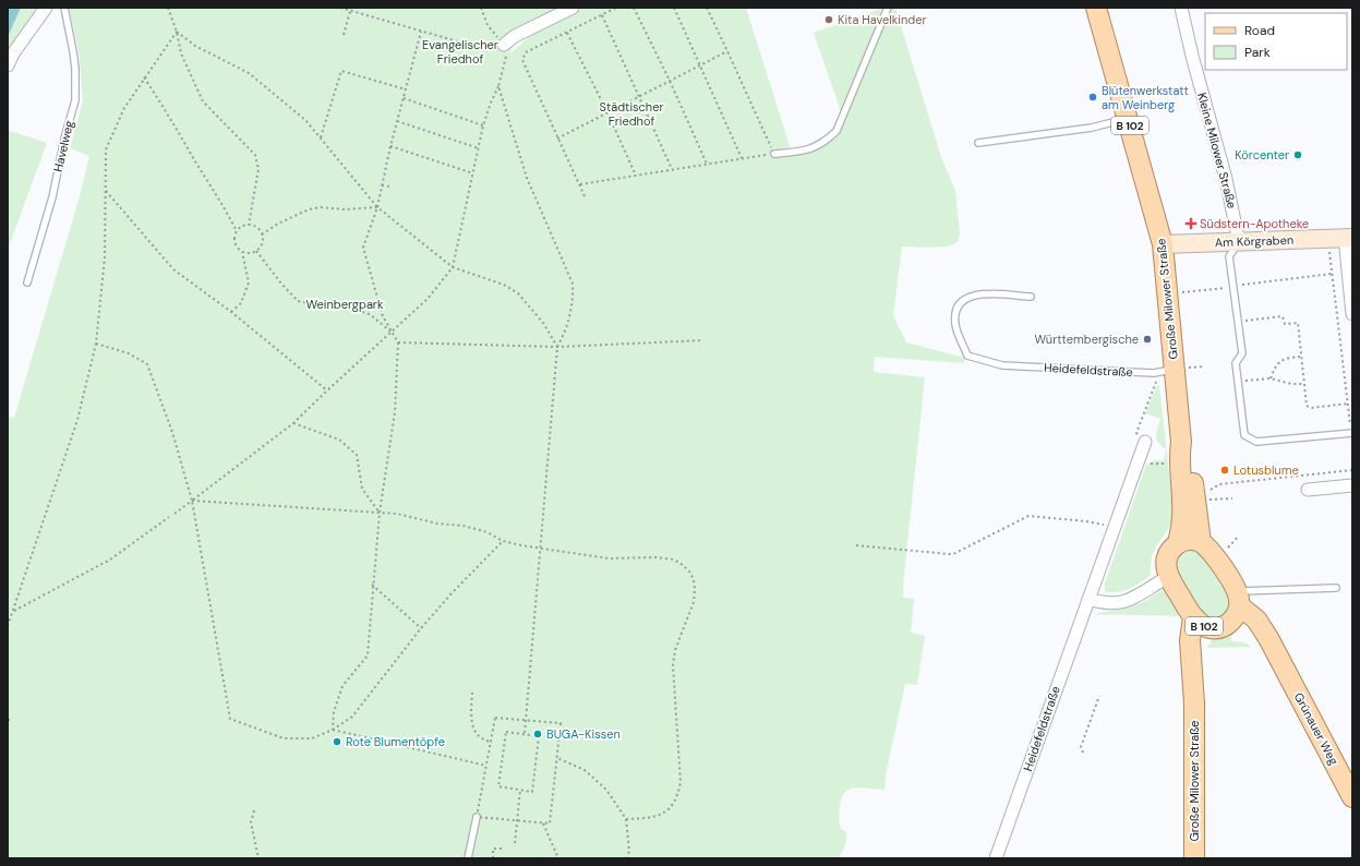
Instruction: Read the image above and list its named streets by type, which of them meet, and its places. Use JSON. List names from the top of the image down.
{
  "streets": {
    "main road": ["B 102", "Große Milower Straße", "Grünauer Weg"],
    "street": ["Kleine Milower Straße", "Am Körgraben", "Heidefeldstraße"],
    "lane": ["Havelweg"]
  },
  "crossings": [
    ["B 102", "Große Milower Straße"],
    ["B 102", "Grünauer Weg"],
    ["Kleine Milower Straße", "Am Körgraben"],
    ["Am Körgraben", "Große Milower Straße"],
    ["Große Milower Straße", "Heidefeldstraße"]
  ],
  "parks": ["Evangelischer Friedhof", "Städtischer Friedhof", "Weinbergpark"],
  "places": {
    "other": [
      "Kita Havelkinder",
      "Blütenwerkstatt am Weinberg",
      "Körcenter",
      "Württembergische",
      "Lotusblume",
      "BUGA-Kissen",
      "Rote Blumentöpfe"
    ],
    "health": ["Südstern-Apotheke"]
  },
  "legend": ["Road", "Park"]
}
